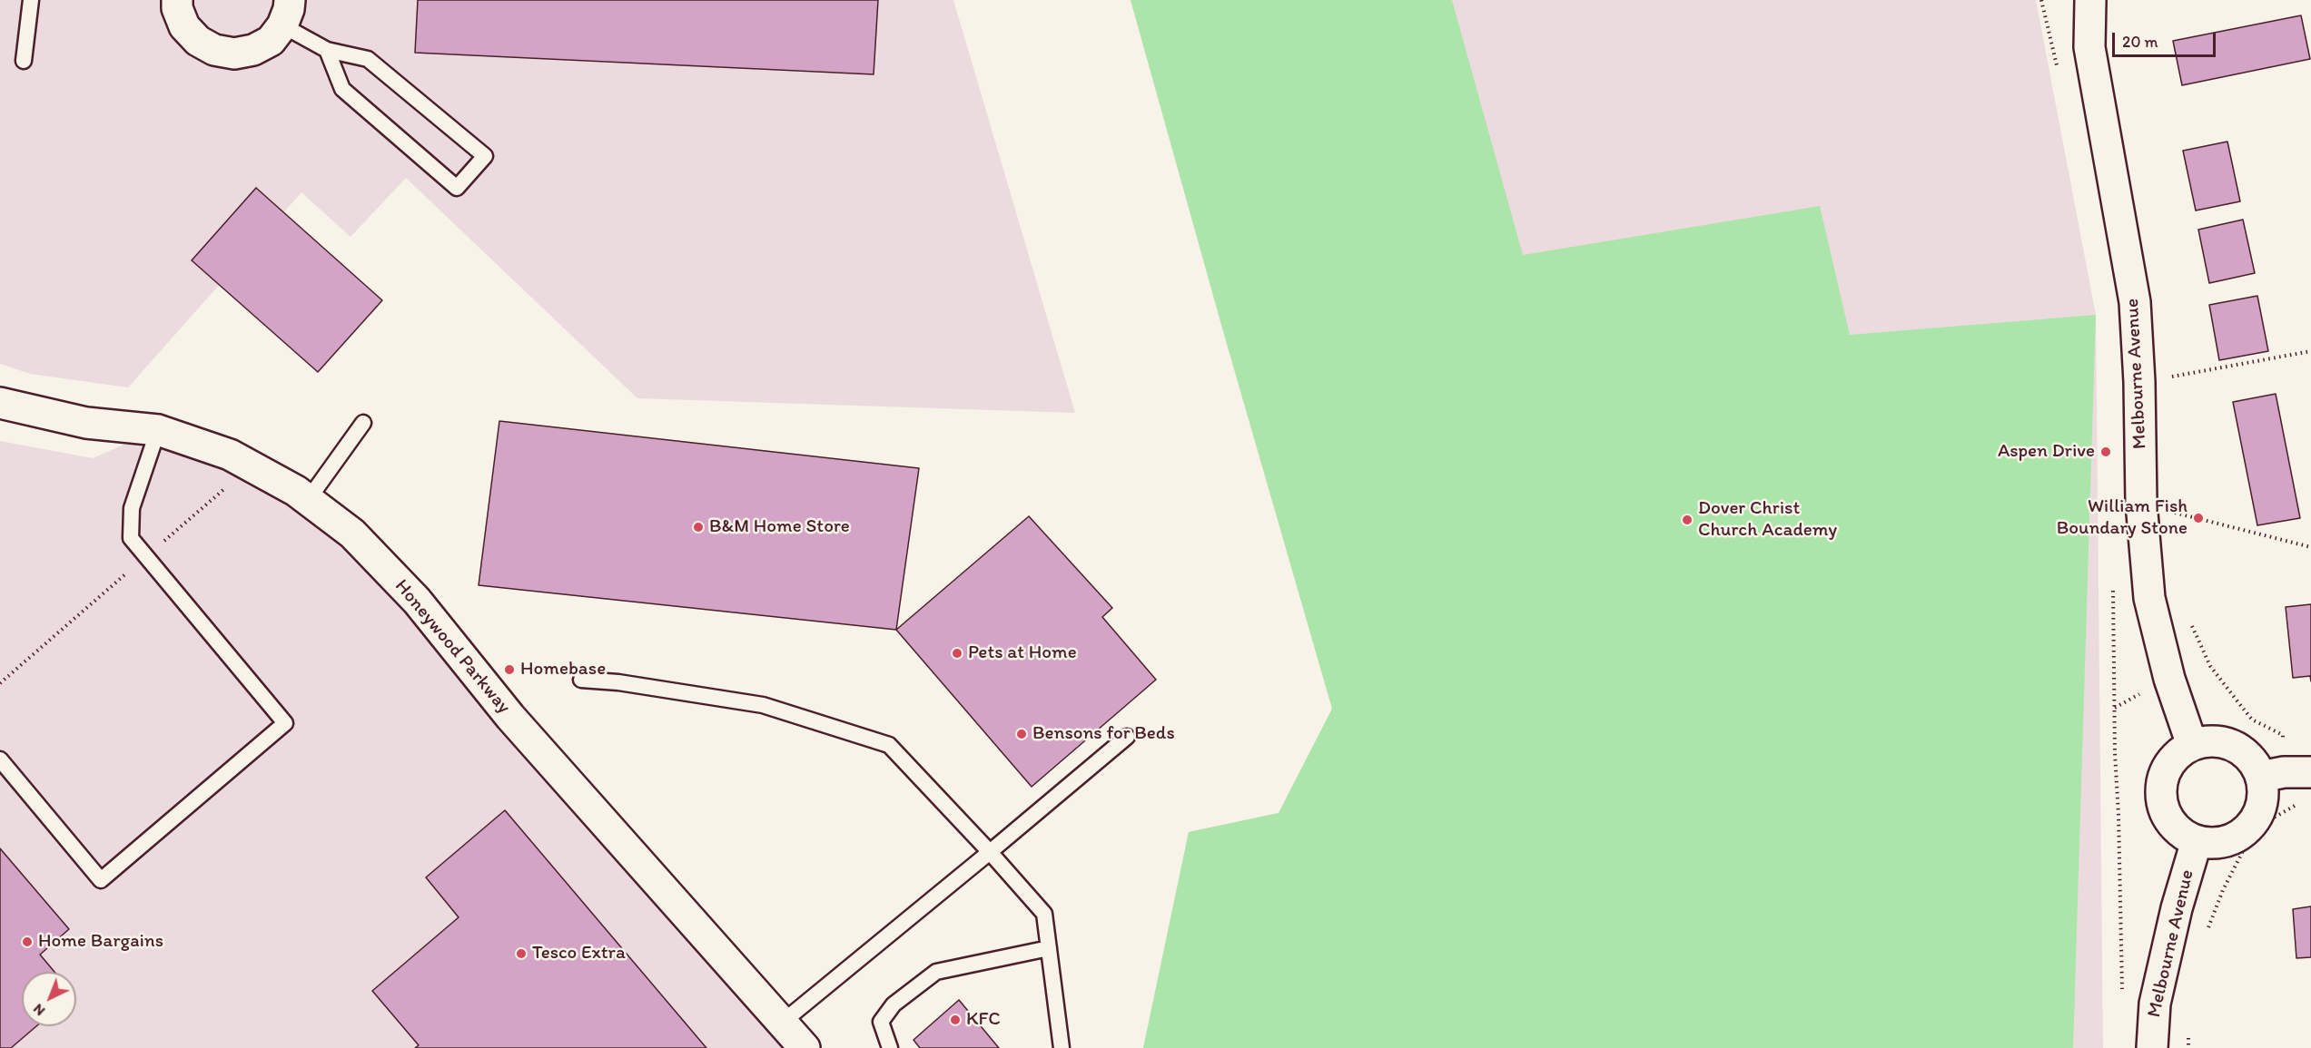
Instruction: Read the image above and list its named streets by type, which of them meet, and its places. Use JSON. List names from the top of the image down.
{
  "streets": {
    "street": ["Melbourne Avenue", "Honeywood Parkway"]
  },
  "places": [
    "Aspen Drive",
    "William Fish Boundary Stone",
    "Dover Christ Church Academy",
    "B&M Home Store",
    "Pets at Home",
    "Homebase",
    "Bensons for Beds",
    "Home Bargains",
    "Tesco Extra",
    "KFC"
  ],
  "scale_bar": "20 m",
  "north": "bottom left"
}
